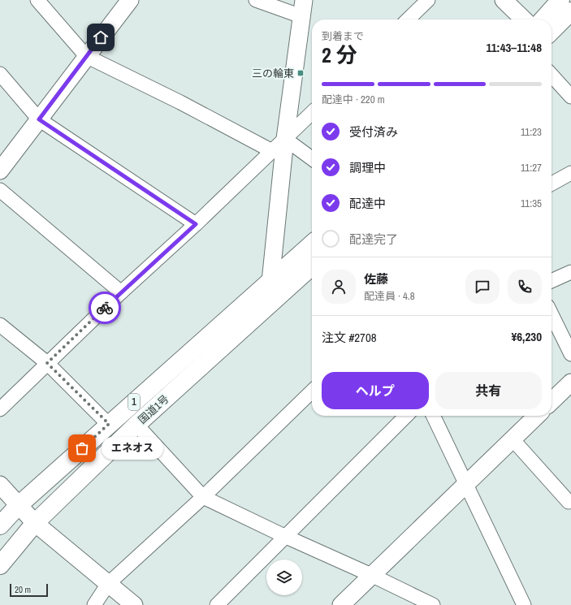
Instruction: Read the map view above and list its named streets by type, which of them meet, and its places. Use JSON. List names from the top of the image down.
{
  "streets": {
    "highway": ["1", "国道1号"]
  },
  "places": {
    "transit": ["三の輪東"],
    "other": ["エネオス"]
  },
  "scale_bar": "20 m",
  "page": {
    "heading": ["2 分", "到着まで", "11:43–11:48"],
    "panel": [
      "佐藤",
      "配達員 · 4.8",
      "注文 #2708",
      "¥6,230"
    ],
    "bar": "配達中 · 220 m",
    "list": [
      ["受付済み", "11:23"],
      ["調理中", "11:27"],
      ["配達中", "11:35"],
      "配達完了"
    ],
    "buttons": ["ヘルプ", "共有"],
    "bubble": "エネオス",
    "scale": "20 m"
  }
}
